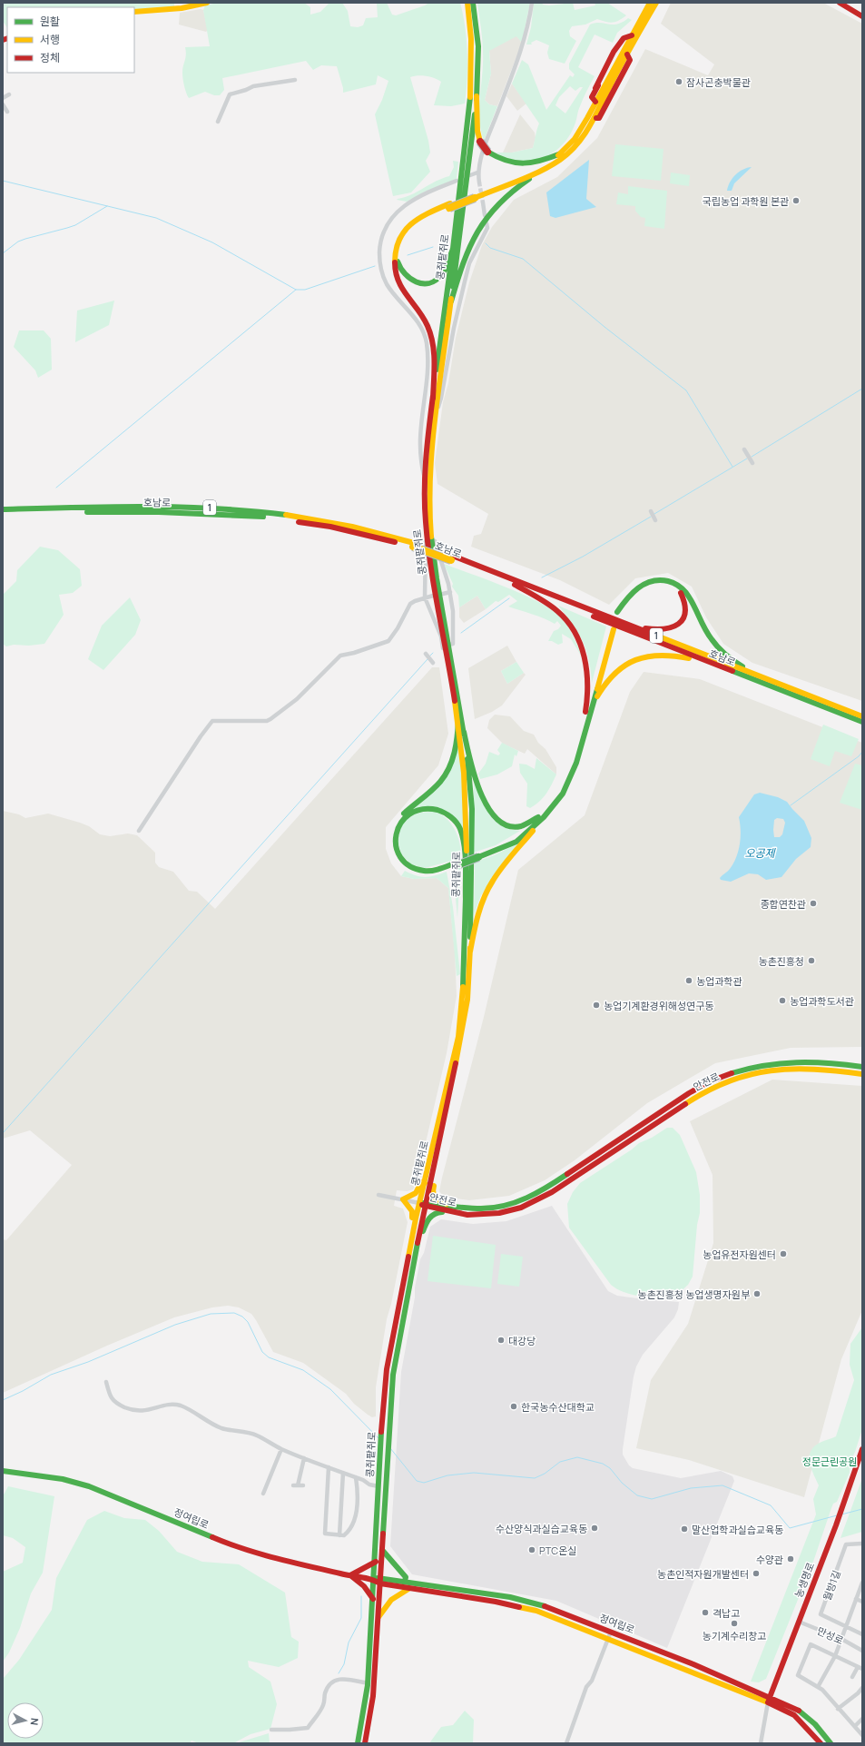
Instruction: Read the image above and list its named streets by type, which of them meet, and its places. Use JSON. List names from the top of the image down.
{
  "streets": {
    "main road": [
      "콩쥐팥쥐로",
      "호남로",
      "1",
      "안전로",
      "정여립로",
      "농생명로"
    ],
    "street": ["월방1길", "만성로"]
  },
  "crossings": [
    ["콩쥐팥쥐로", "안전로"],
    ["콩쥐팥쥐로", "정여립로"],
    ["정여립로", "농생명로"],
    ["농생명로", "만성로"]
  ],
  "water": ["오공제"],
  "parks": ["정문근린공원"],
  "places": [
    "잠사곤충박물관",
    "국립농업 과학원 본관",
    "종합연찬관",
    "농촌진흥청",
    "농업과학관",
    "농업과학도서관",
    "농업기계환경위해성연구동",
    "농업유전자원센터",
    "농촌진흥청 농업생명자원부",
    "대강당",
    "한국농수산대학교",
    "수산양식과실습교육동",
    "말산업학과실습교육동",
    "PTC온실",
    "수양관",
    "농촌인적자원개발센터",
    "격납고",
    "농기계수리창고"
  ],
  "legend": ["원활", "서행", "정체"],
  "north": "right"
}
